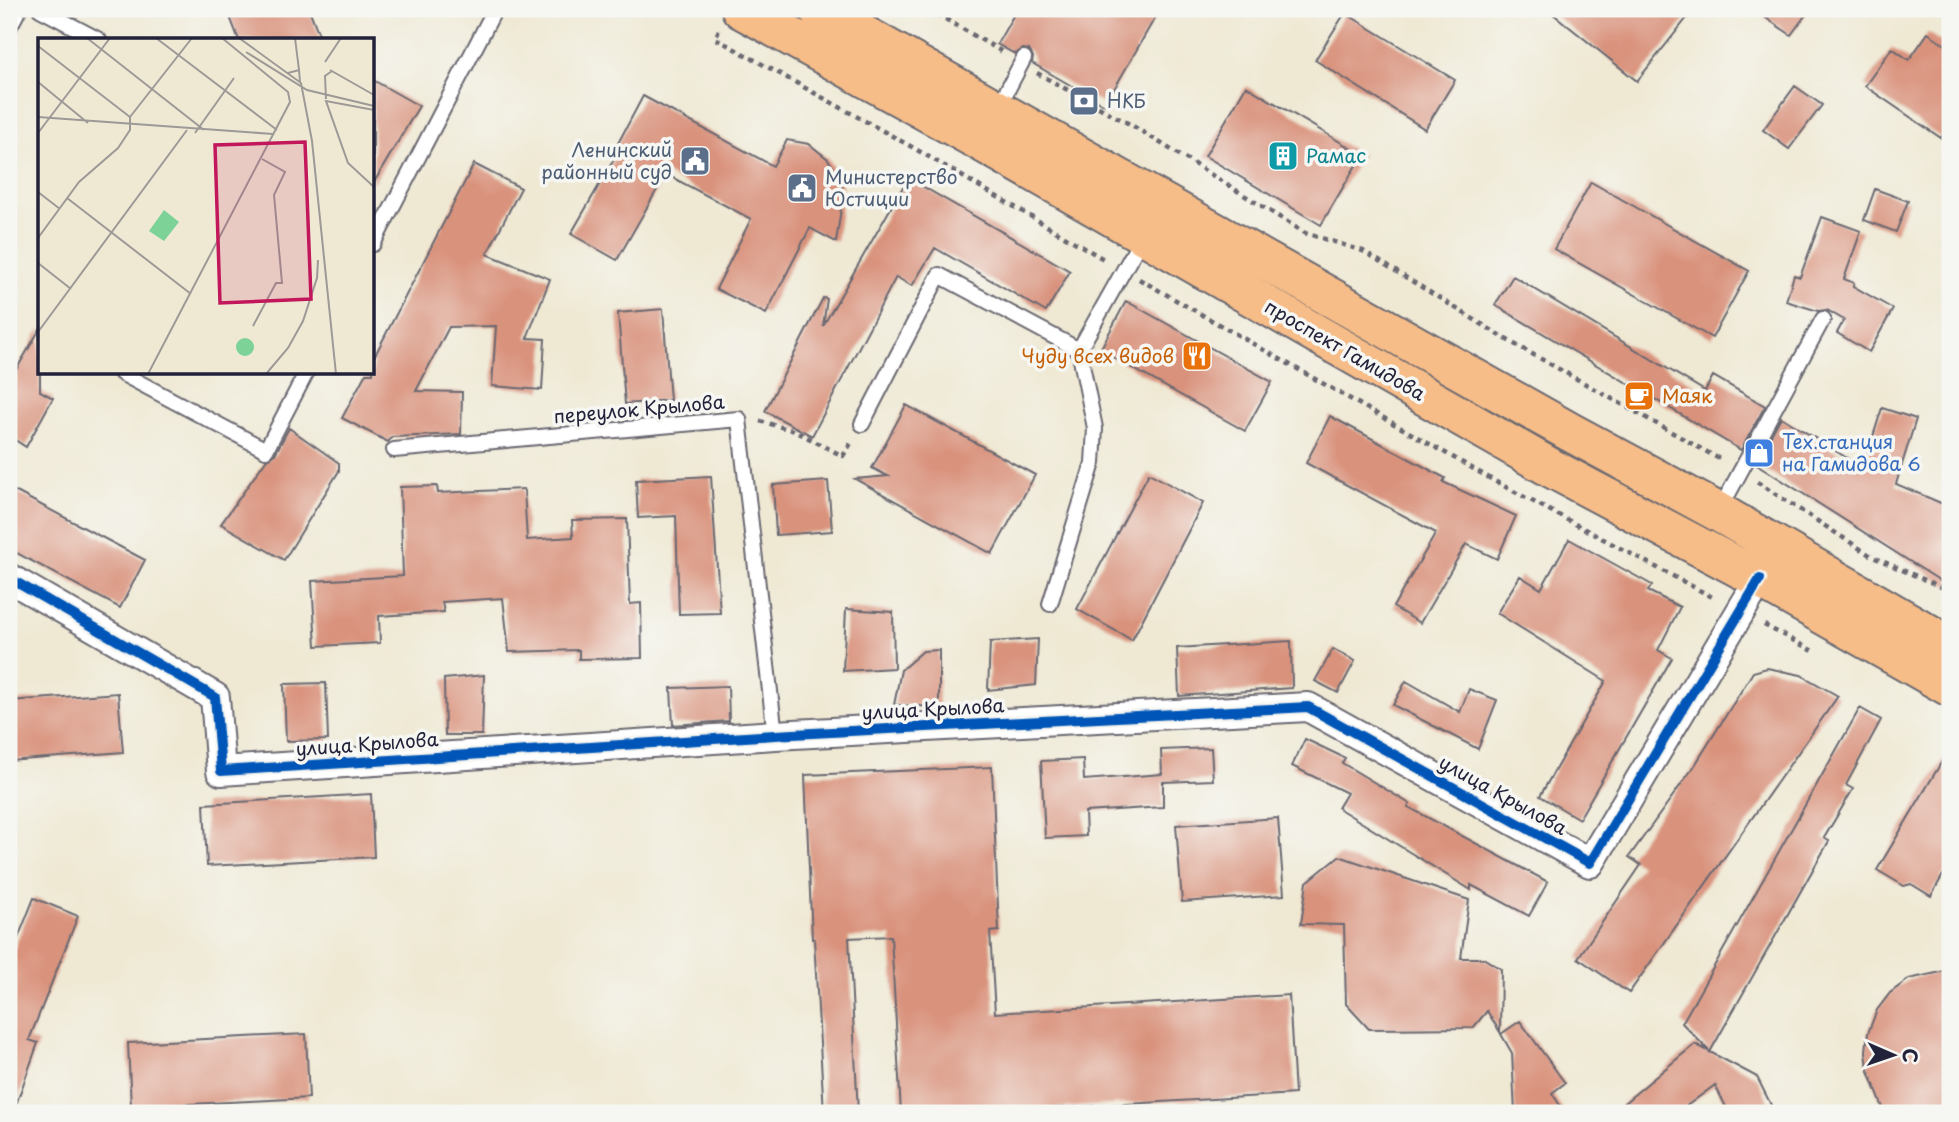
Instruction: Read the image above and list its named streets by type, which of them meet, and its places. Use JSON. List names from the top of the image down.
{
  "streets": {
    "main road": ["проспект Гамидова"],
    "street": ["улица Крылова"],
    "lane": ["переулок Крылова"]
  },
  "crossings": [
    ["проспект Гамидова", "улица Крылова"],
    ["переулок Крылова", "улица Крылова"]
  ],
  "places": {
    "bank": ["НКБ"],
    "building": ["Рамас"],
    "public building": ["Ленинский районный суд", "Министерство Юстиции"],
    "restaurant": ["Чуду всех видов"],
    "cafe": ["Маяк"],
    "shop": ["Тех.станция на Гамидова 6"]
  },
  "north": "right"
}
